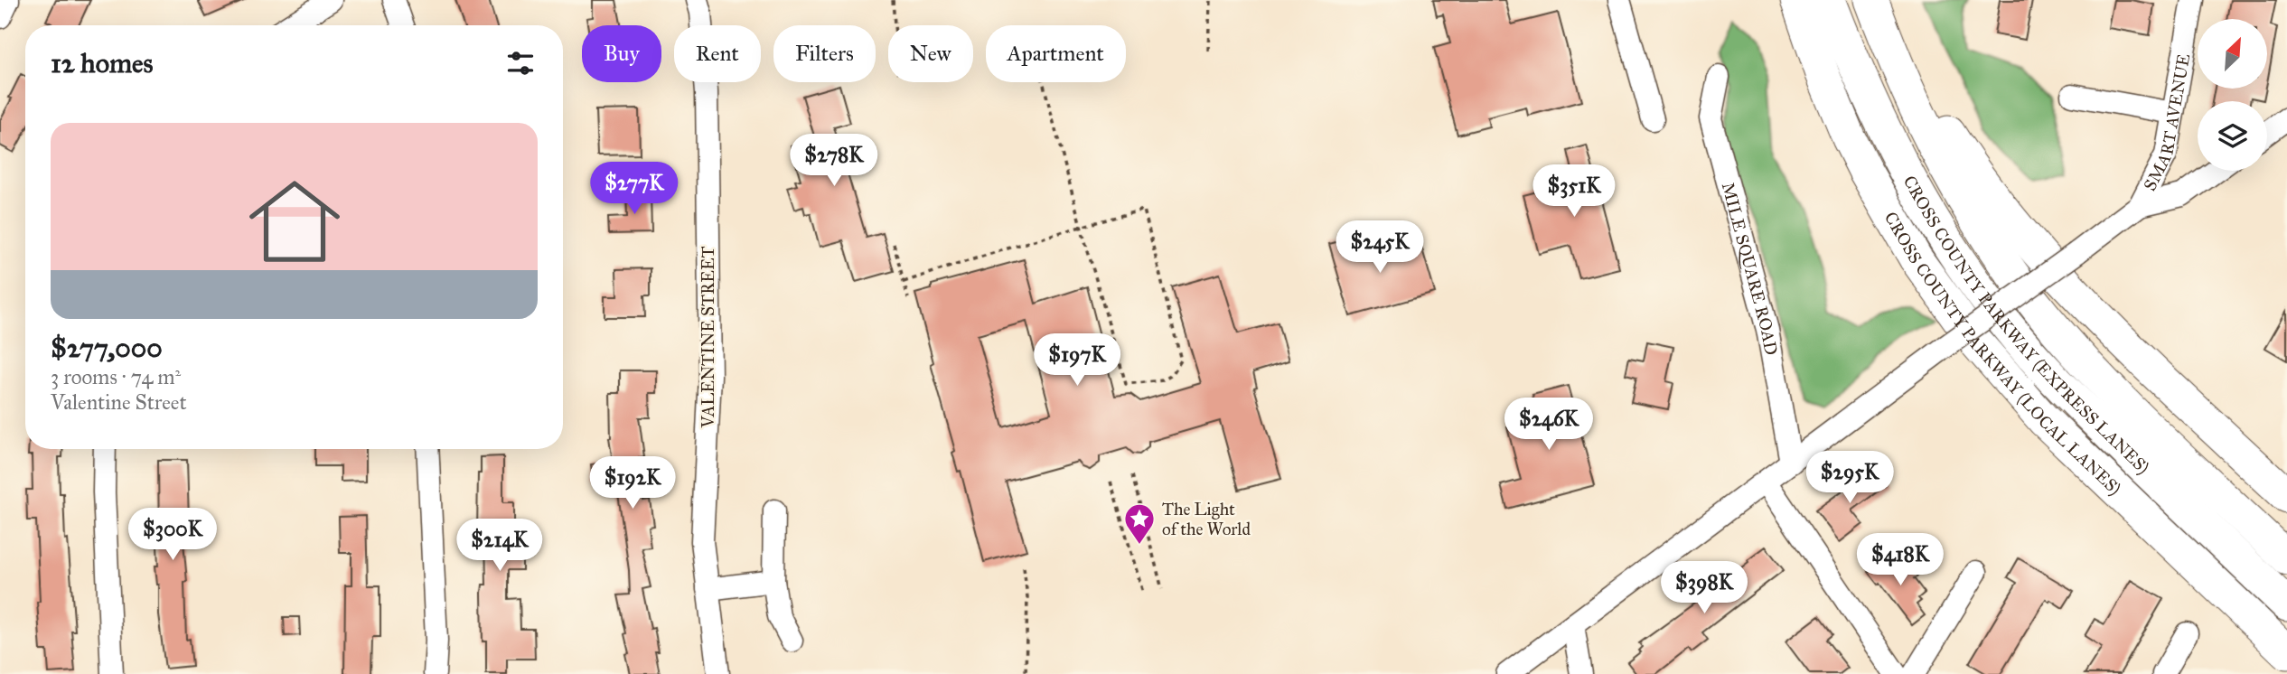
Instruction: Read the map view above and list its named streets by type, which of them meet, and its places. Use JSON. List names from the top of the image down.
{
  "streets": {
    "highway": ["CROSS COUNTY PARKWAY (EXPRESS LANES)", "CROSS COUNTY PARKWAY (LOCAL LANES)"],
    "street": ["SMART AVENUE", "MILE SQUARE ROAD", "VALENTINE STREET"]
  },
  "places": {
    "place": ["The Light of the World"]
  },
  "north": "top right",
  "page": {
    "chip": [
      "Buy",
      "Rent",
      "Filters",
      "New",
      "Apartment"
    ],
    "heading": "12 homes",
    "list": [
      {
        "name": "$277,000",
        "note": "3 rooms · 74 m² · Valentine Street"
      }
    ],
    "price": [
      "$278K",
      "$277K",
      "$351K",
      "$245K",
      "$197K",
      "$246K",
      "$295K",
      "$192K",
      "$300K",
      "$214K",
      "$418K",
      "$398K"
    ]
  }
}
